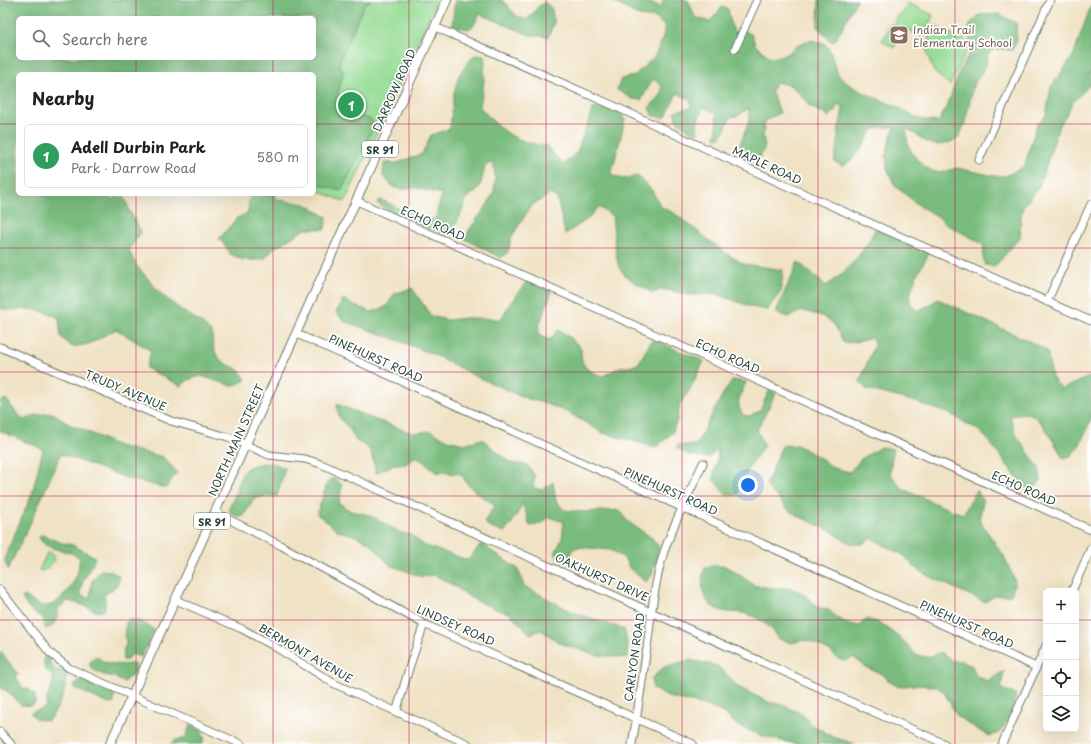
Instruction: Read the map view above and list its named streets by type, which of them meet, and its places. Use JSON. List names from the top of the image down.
{
  "streets": {
    "main road": ["DARROW ROAD", "SR 91", "NORTH MAIN STREET"],
    "street": [
      "MAPLE ROAD",
      "ECHO ROAD",
      "PINEHURST ROAD",
      "TRUDY AVENUE",
      "OAKHURST DRIVE",
      "LINDSEY ROAD",
      "BERMONT AVENUE",
      "CARLYON ROAD"
    ]
  },
  "crossings": [
    ["DARROW ROAD", "MAPLE ROAD"],
    ["DARROW ROAD", "ECHO ROAD"],
    ["DARROW ROAD", "NORTH MAIN STREET"],
    ["PINEHURST ROAD", "NORTH MAIN STREET"],
    ["PINEHURST ROAD", "CARLYON ROAD"],
    ["TRUDY AVENUE", "NORTH MAIN STREET"],
    ["TRUDY AVENUE", "OAKHURST DRIVE"],
    ["NORTH MAIN STREET", "OAKHURST DRIVE"],
    ["NORTH MAIN STREET", "LINDSEY ROAD"],
    ["NORTH MAIN STREET", "BERMONT AVENUE"],
    ["OAKHURST DRIVE", "CARLYON ROAD"],
    ["LINDSEY ROAD", "CARLYON ROAD"]
  ],
  "places": {
    "school or university": ["Indian Trail Elementary School"]
  },
  "page": {
    "search": "Search here",
    "heading": "Nearby",
    "pins": "1",
    "list": [
      {
        "mark": "1",
        "name": "Adell Durbin Park",
        "note": "Park · Darrow Road",
        "value": "580 m"
      }
    ],
    "map_buttons": ["+", "−"]
  }
}
